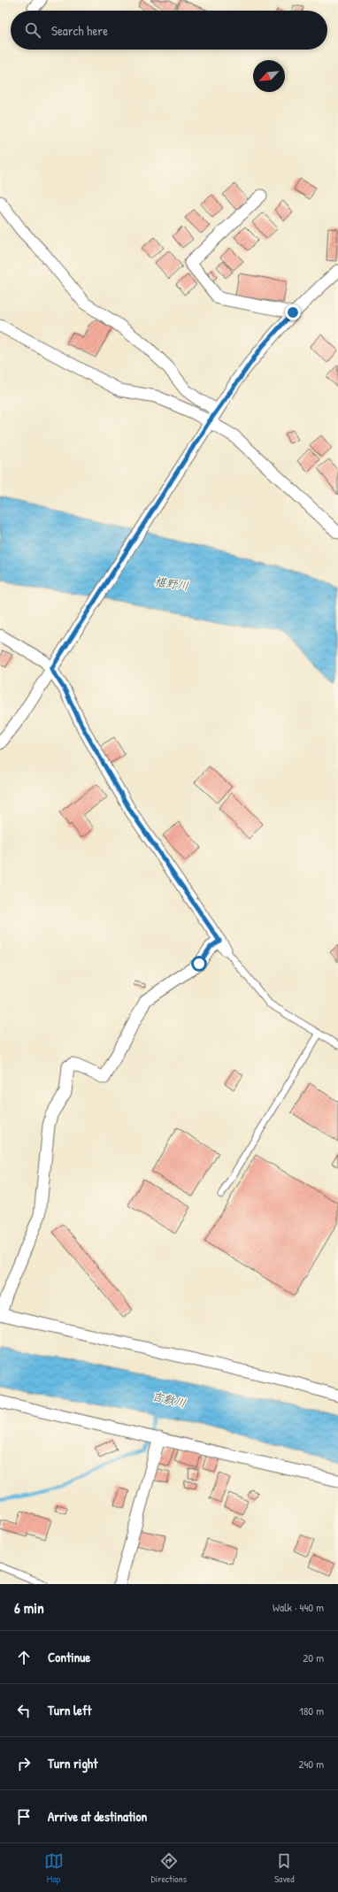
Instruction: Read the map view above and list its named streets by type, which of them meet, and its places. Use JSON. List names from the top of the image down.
{
  "water": ["椹野川", "吉敷川"],
  "north": "bottom left",
  "page": {
    "search": "Search here",
    "heading": ["6 min", "Walk · 440 m"],
    "list": [
      ["Continue", "20 m"],
      ["Turn left", "180 m"],
      ["Turn right", "240 m"],
      "Arrive at destination"
    ],
    "nav": ["Map", "Directions", "Saved"]
  }
}
